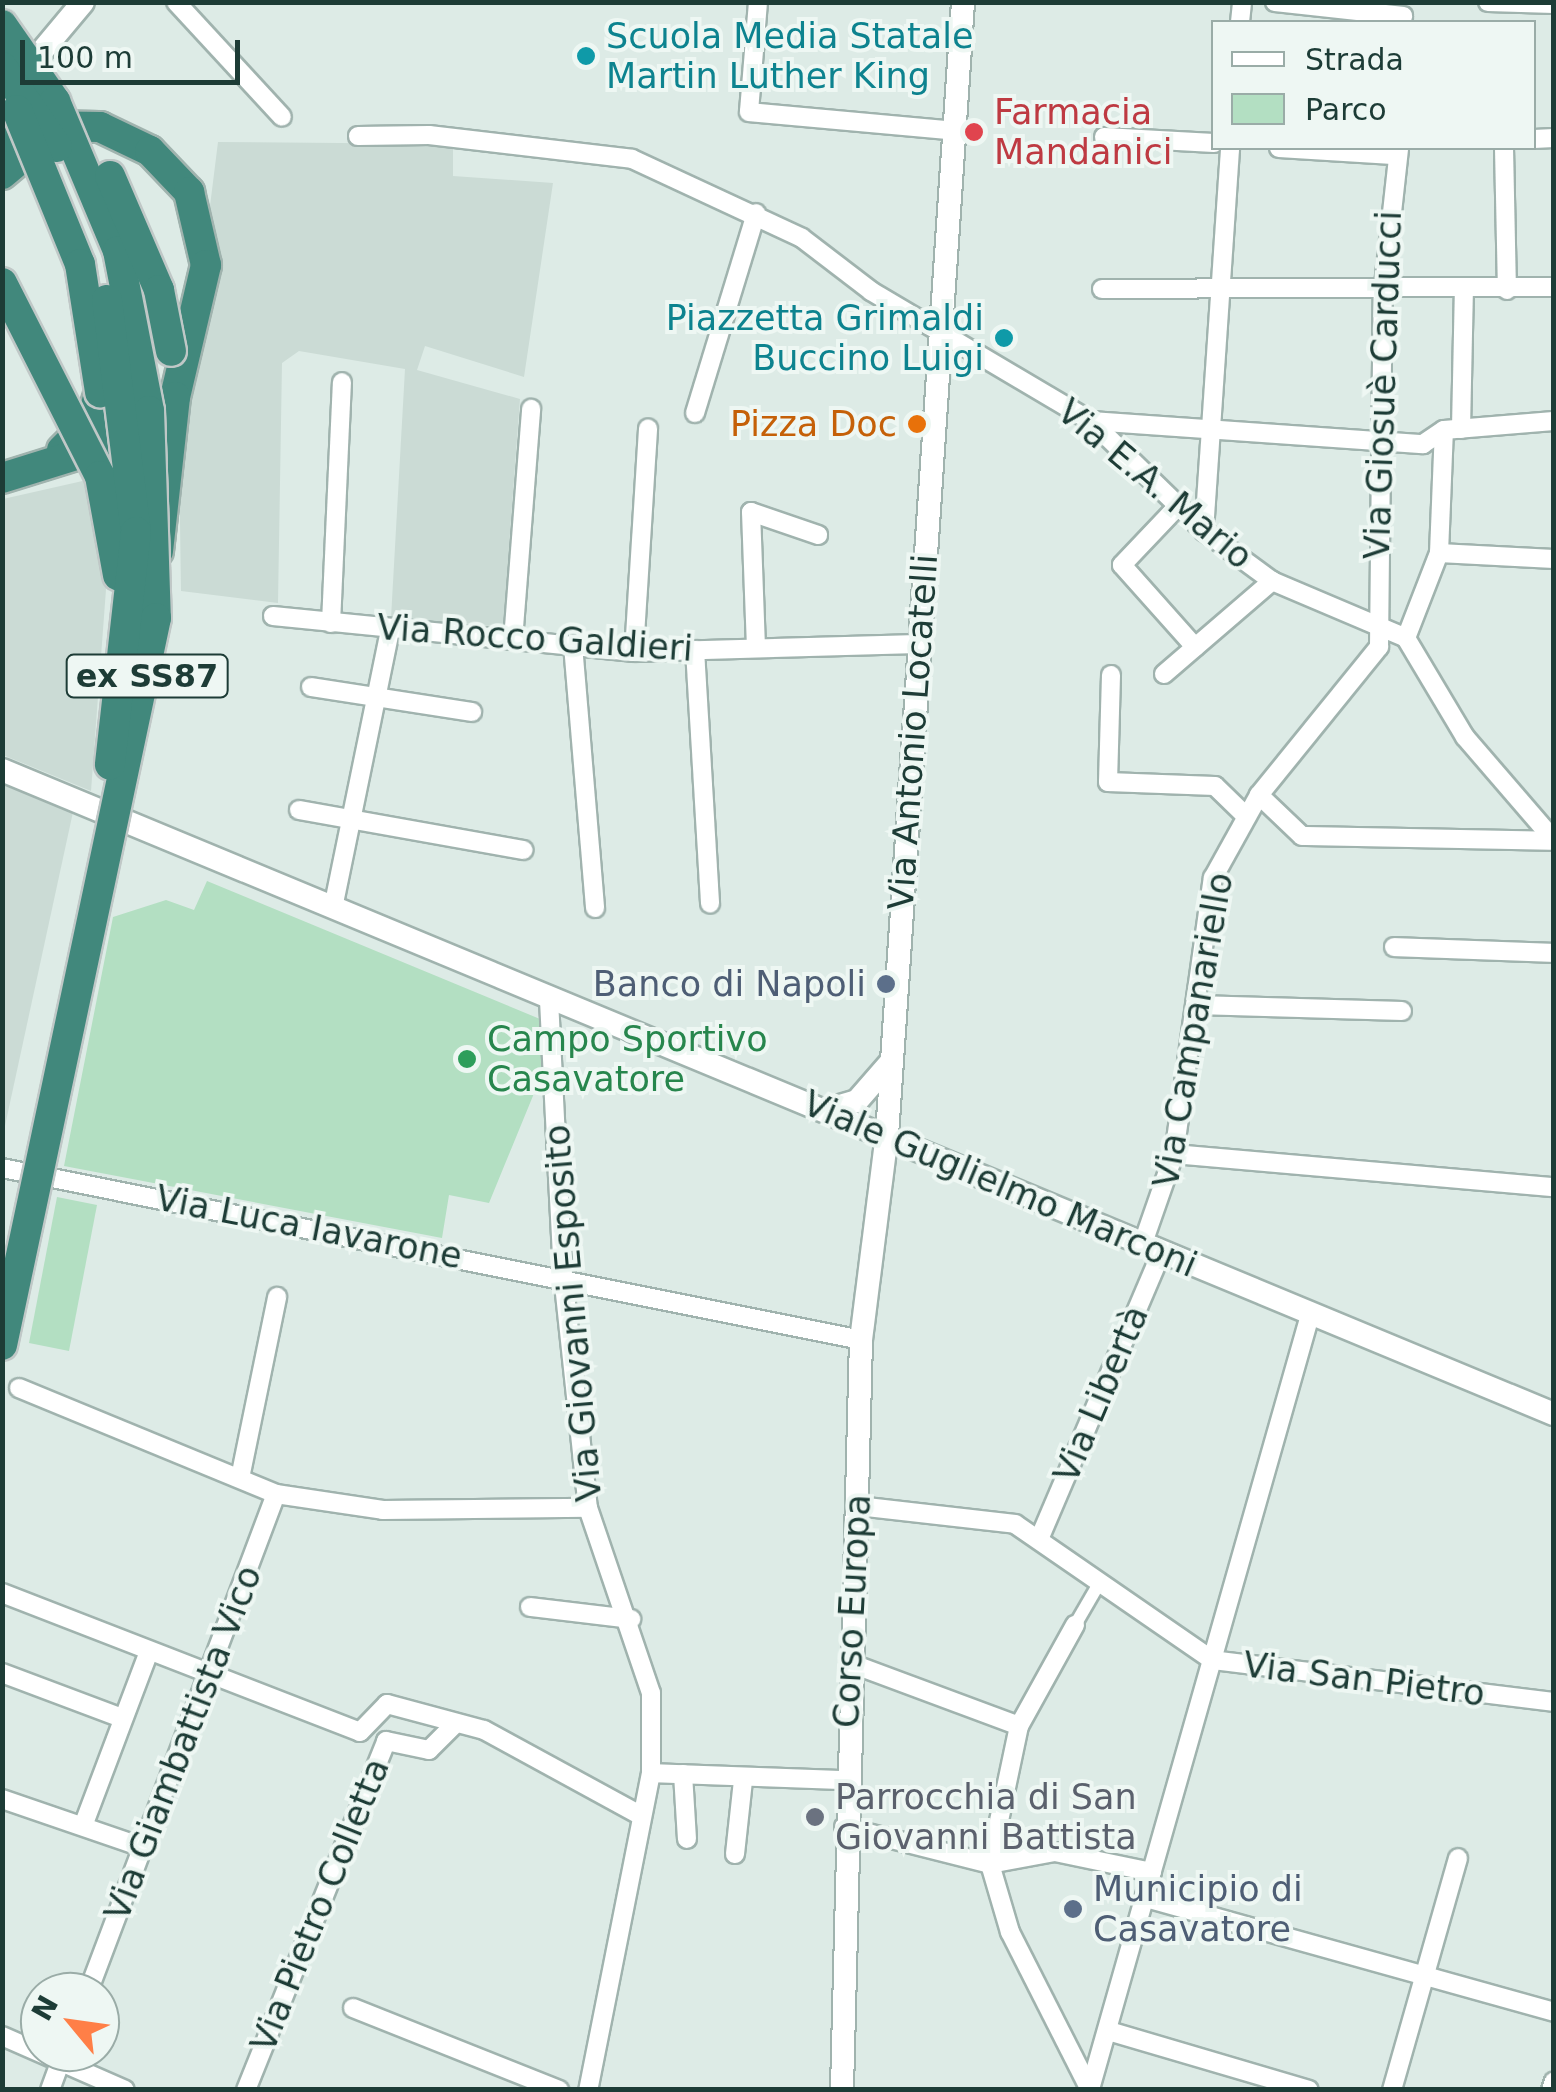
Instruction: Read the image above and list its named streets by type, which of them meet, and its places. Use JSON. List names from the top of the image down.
{
  "streets": {
    "highway": ["ex SS87"],
    "street": [
      "Via Giosuè Carducci",
      "Via E.A. Mario",
      "Via Rocco Galdieri",
      "Via Antonio Locatelli",
      "Via Campanariello",
      "Viale Guglielmo Marconi",
      "Via Luca Iavarone",
      "Via Giovanni Esposito",
      "Via Libertà",
      "Corso Europa",
      "Via San Pietro",
      "Via Giambattista Vico",
      "Via Pietro Colletta"
    ]
  },
  "crossings": [
    ["Via Giosuè Carducci", "Via E.A. Mario"],
    ["Via Giosuè Carducci", "Via Campanariello"],
    ["Via E.A. Mario", "Via Antonio Locatelli"],
    ["Via E.A. Mario", "Via Campanariello"],
    ["Via Rocco Galdieri", "Via Antonio Locatelli"],
    ["Via Antonio Locatelli", "Viale Guglielmo Marconi"],
    ["Via Antonio Locatelli", "Corso Europa"],
    ["Via Campanariello", "Viale Guglielmo Marconi"],
    ["Via Campanariello", "Via Libertà"],
    ["Viale Guglielmo Marconi", "Via Giovanni Esposito"],
    ["Viale Guglielmo Marconi", "Via Libertà"],
    ["Viale Guglielmo Marconi", "Corso Europa"],
    ["Via Luca Iavarone", "Via Giovanni Esposito"],
    ["Via Luca Iavarone", "Corso Europa"],
    ["Via Libertà", "Via San Pietro"],
    ["Corso Europa", "Via San Pietro"]
  ],
  "places": [
    "Scuola Media Statale Martin Luther King",
    "Farmacia Mandanici",
    "Piazzetta Grimaldi Buccino Luigi",
    "Pizza Doc",
    "Banco di Napoli",
    "Campo Sportivo Casavatore",
    "Parrocchia di San Giovanni Battista",
    "Municipio di Casavatore"
  ],
  "legend": ["Strada", "Parco"],
  "scale_bar": "100 m",
  "north": "top left"
}
